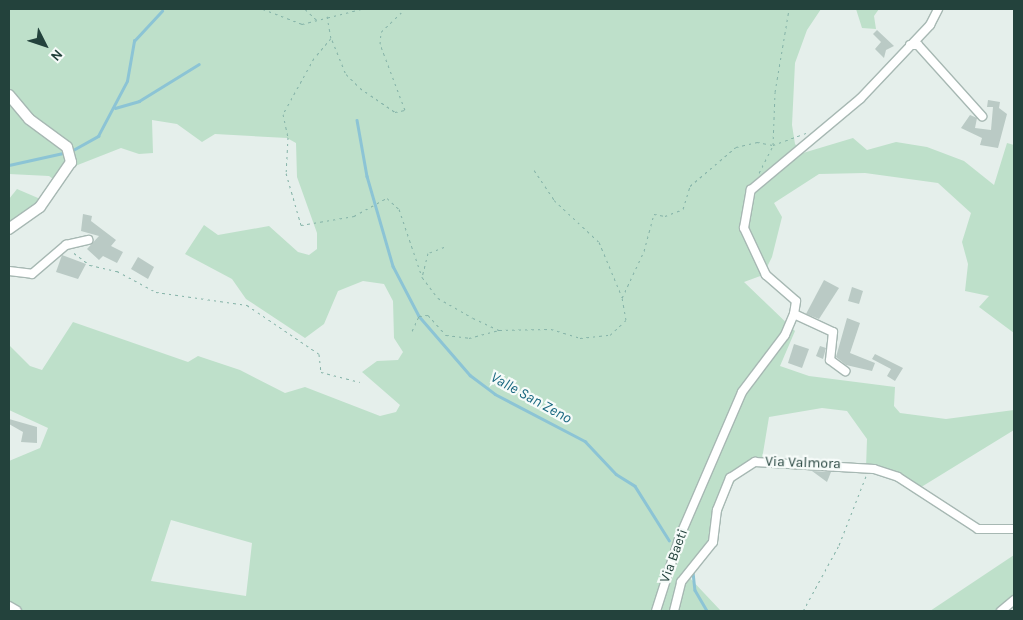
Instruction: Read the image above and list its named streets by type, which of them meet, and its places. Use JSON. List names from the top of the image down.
{
  "streets": {
    "street": ["Via Valmora", "Via Baeti"]
  },
  "water": ["Valle San Zeno"],
  "north": "bottom right"
}
